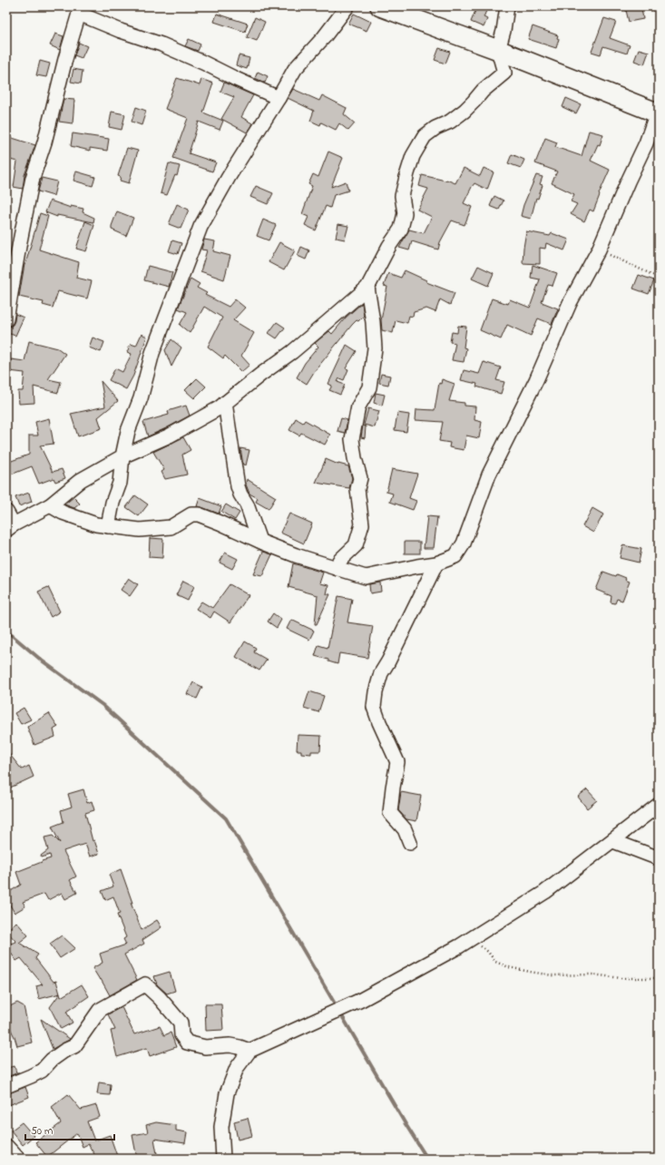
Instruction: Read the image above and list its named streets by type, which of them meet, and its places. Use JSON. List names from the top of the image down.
{
  "scale_bar": "50 m"
}
